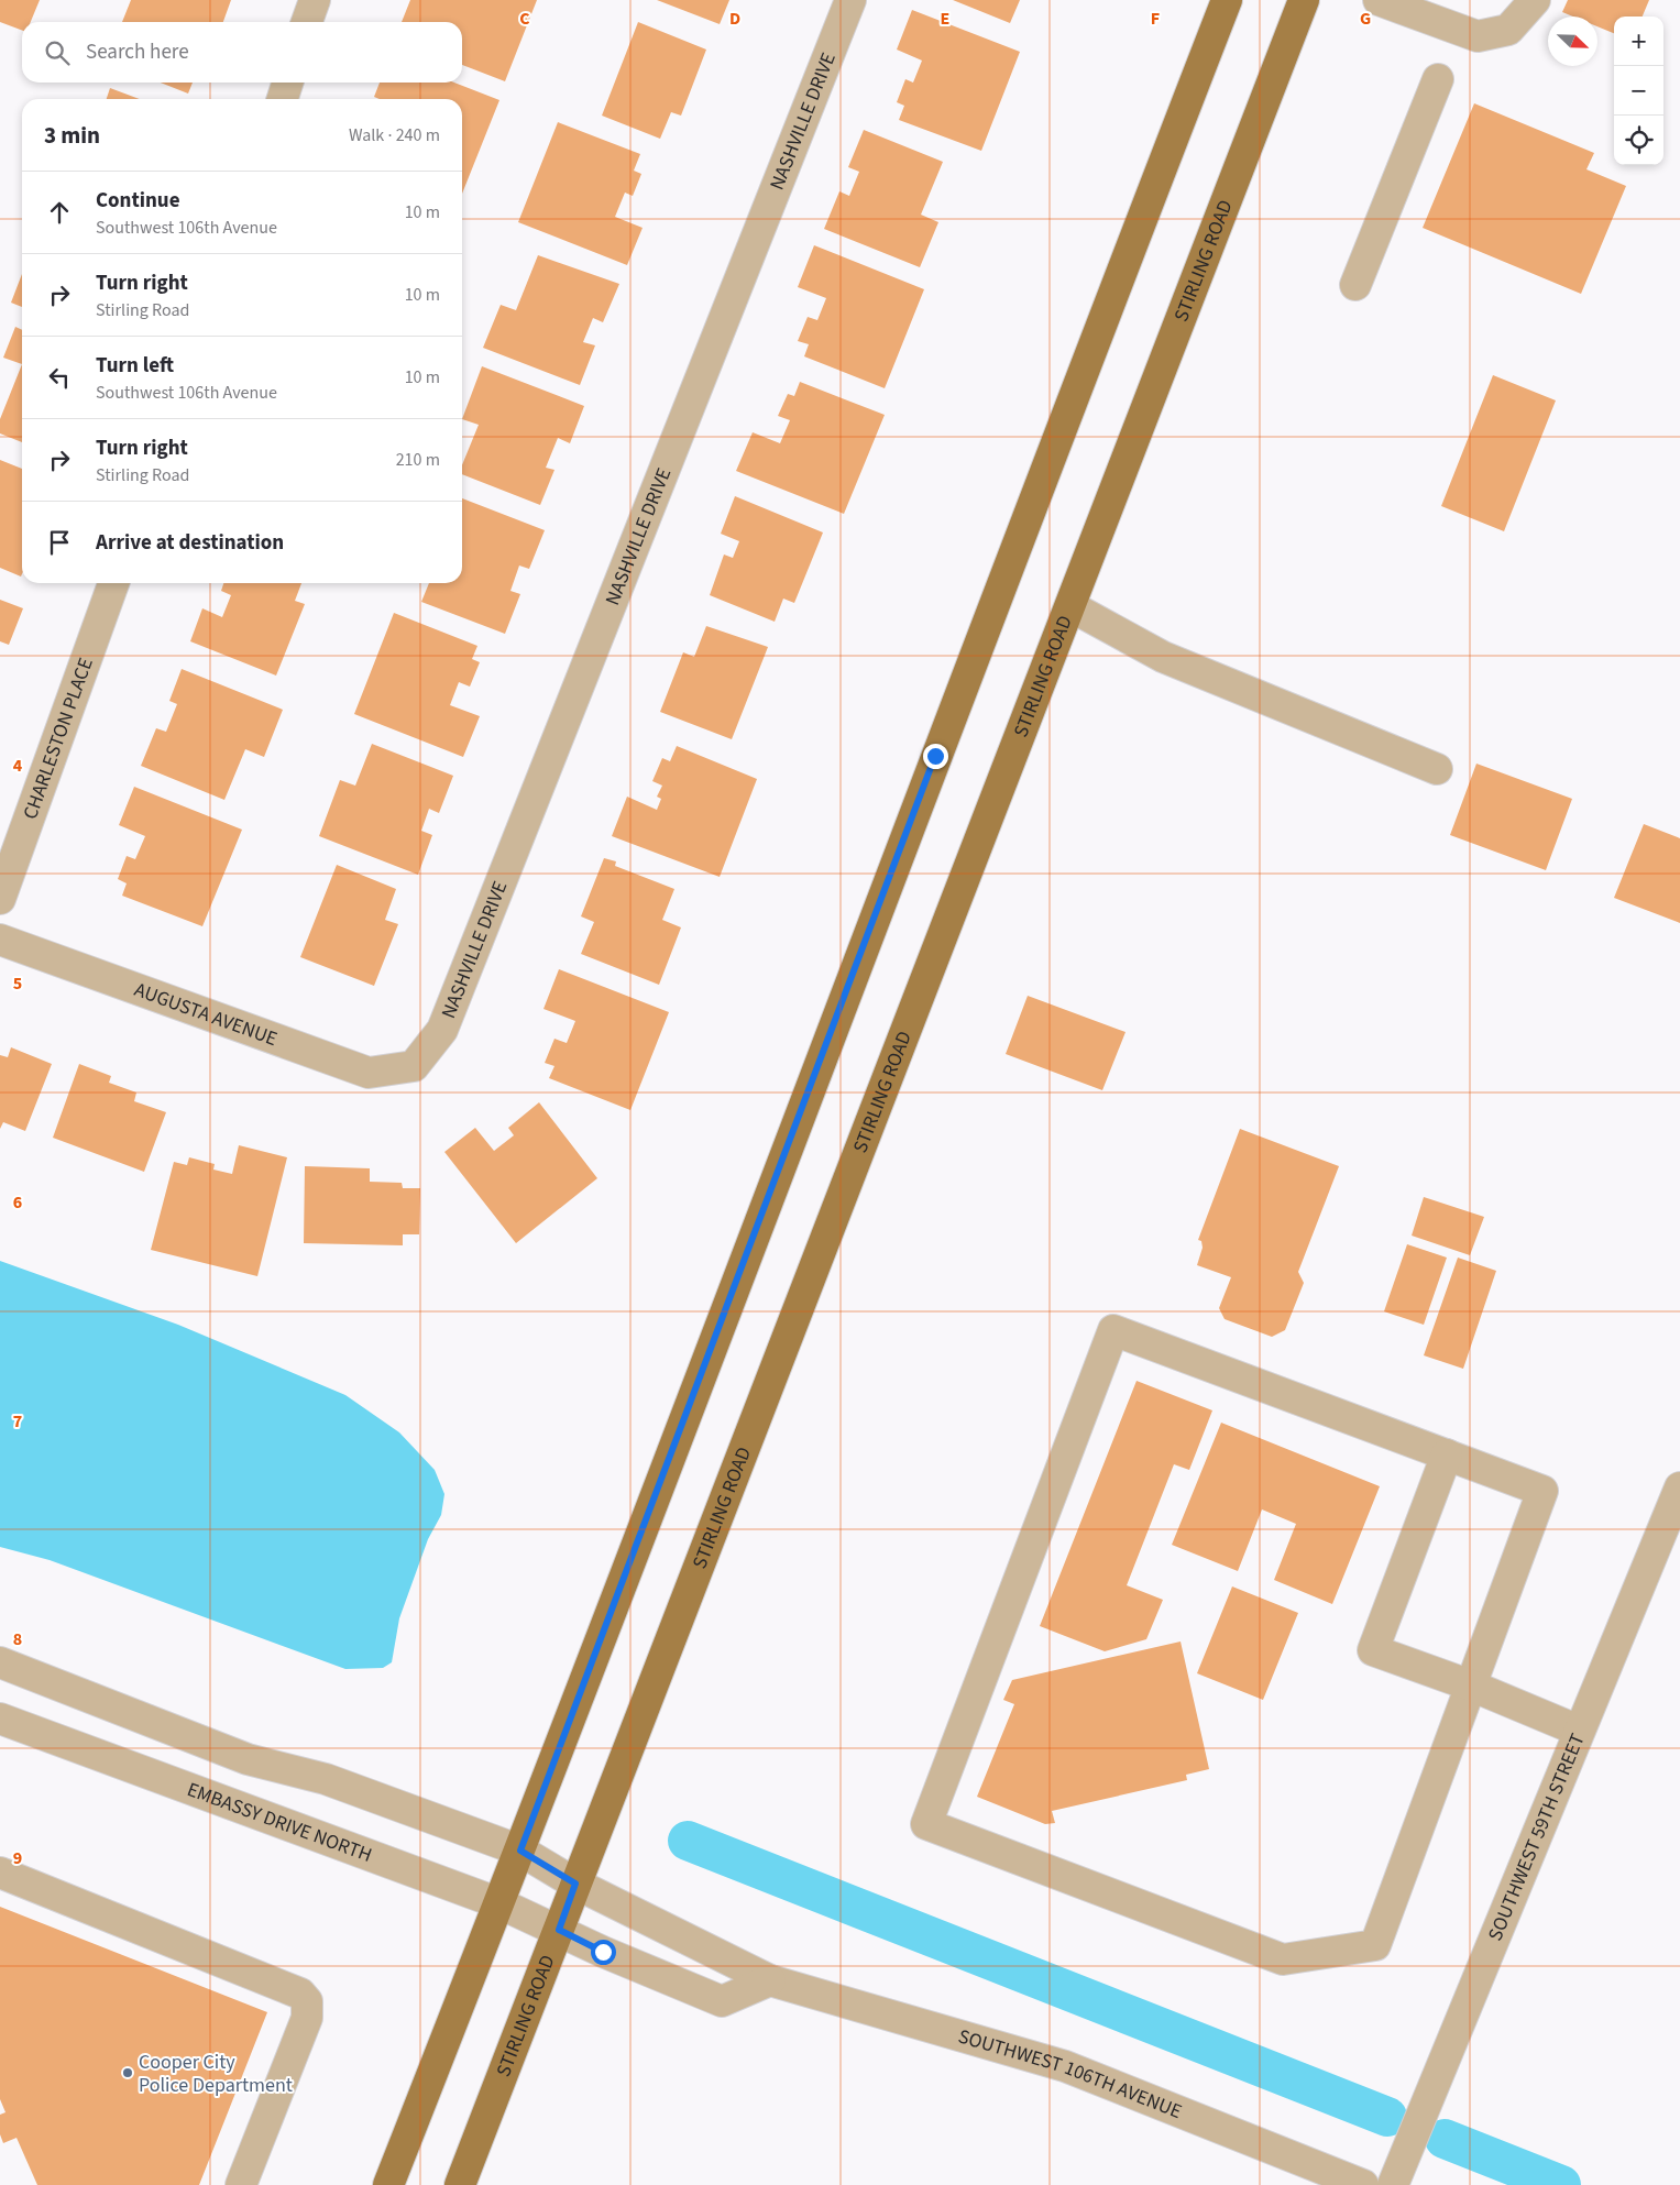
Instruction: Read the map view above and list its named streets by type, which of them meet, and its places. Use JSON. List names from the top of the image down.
{
  "streets": {
    "main road": ["STIRLING ROAD"],
    "street": [
      "NASHVILLE DRIVE",
      "CHARLESTON PLACE",
      "AUGUSTA AVENUE",
      "EMBASSY DRIVE NORTH",
      "SOUTHWEST 59TH STREET",
      "SOUTHWEST 106TH AVENUE"
    ]
  },
  "crossings": [
    ["NASHVILLE DRIVE", "AUGUSTA AVENUE"],
    ["STIRLING ROAD", "EMBASSY DRIVE NORTH"],
    ["STIRLING ROAD", "SOUTHWEST 106TH AVENUE"]
  ],
  "places": ["Cooper City Police Department"],
  "north": "bottom right",
  "page": {
    "map_buttons": ["+", "−"],
    "search": "Search here",
    "heading": ["3 min", "Walk · 240 m"],
    "list": [
      ["Continue", "Southwest 106th Avenue", "10 m"],
      ["Turn right", "Stirling Road", "10 m"],
      ["Turn left", "Southwest 106th Avenue", "10 m"],
      ["Turn right", "Stirling Road", "210 m"],
      "Arrive at destination"
    ]
  },
  "grid": {
    "columns": [
      "C",
      "D",
      "E",
      "F",
      "G"
    ],
    "rows": [
      "4",
      "5",
      "6",
      "7",
      "8",
      "9"
    ]
  }
}
